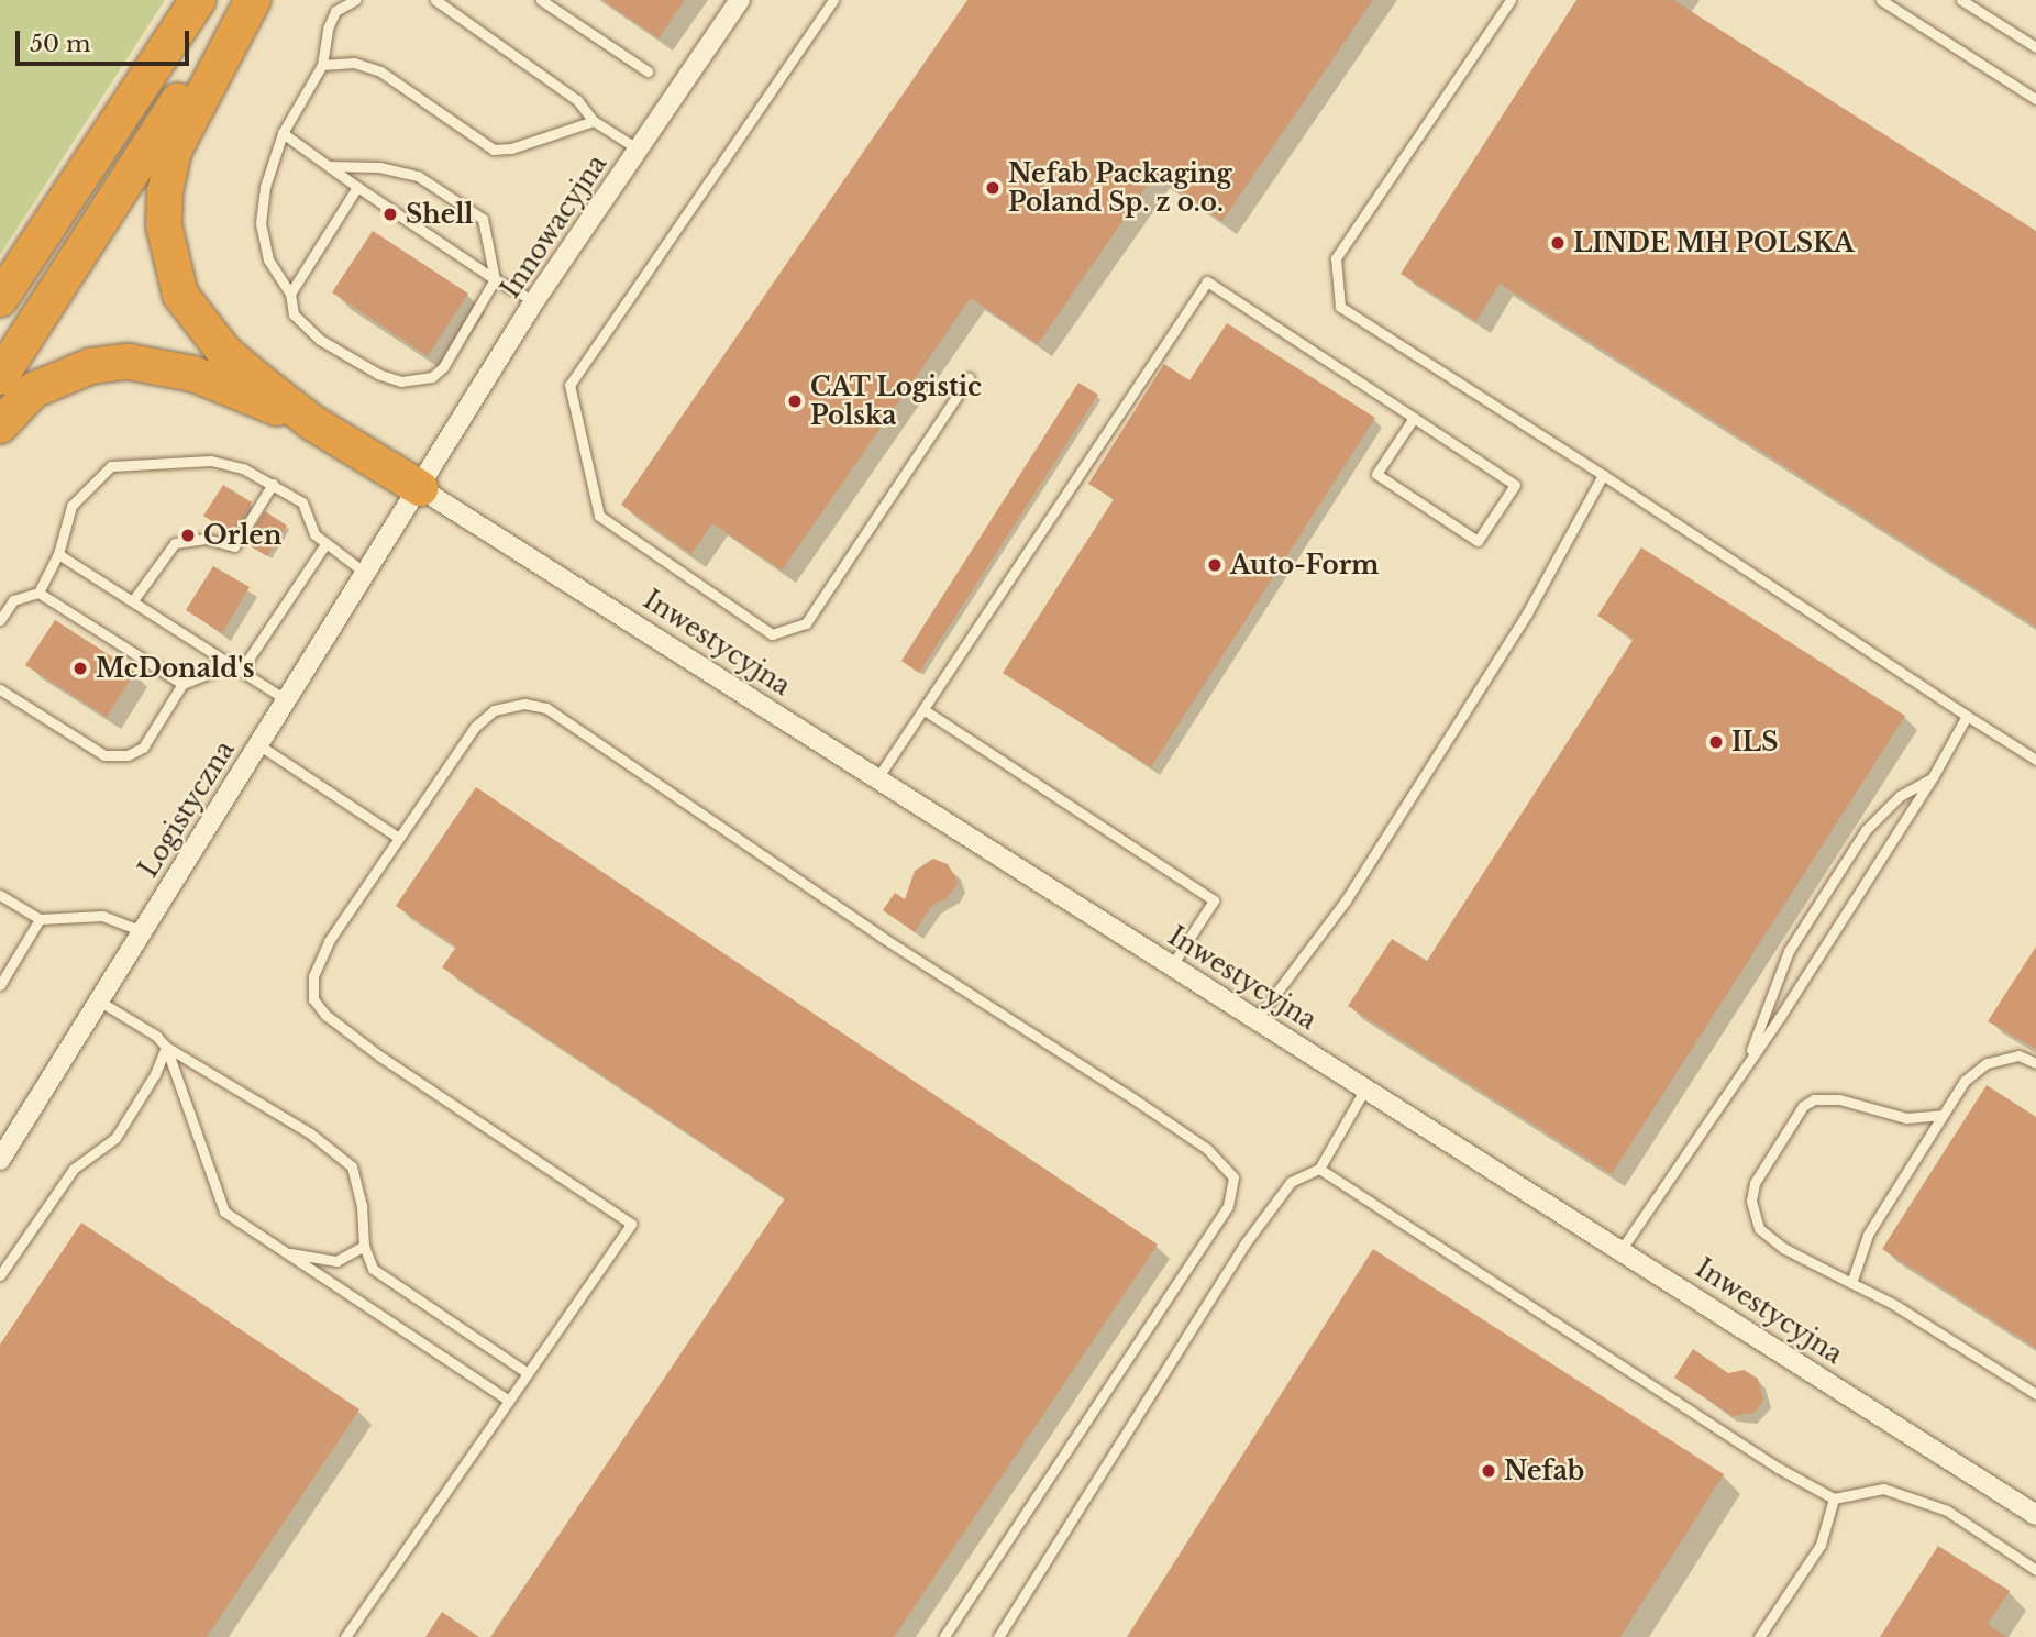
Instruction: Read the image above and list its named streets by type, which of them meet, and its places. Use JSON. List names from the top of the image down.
{
  "streets": {
    "street": ["Innowacyjna", "Inwestycyjna", "Logistyczna"]
  },
  "crossings": [
    ["Innowacyjna", "Inwestycyjna"],
    ["Innowacyjna", "Logistyczna"],
    ["Inwestycyjna", "Logistyczna"]
  ],
  "places": [
    "Nefab Packaging Poland Sp. z o.o.",
    "Shell",
    "LINDE MH POLSKA",
    "CAT Logistic Polska",
    "Orlen",
    "Auto-Form",
    "McDonald's",
    "ILS",
    "Nefab"
  ],
  "scale_bar": "50 m"
}
